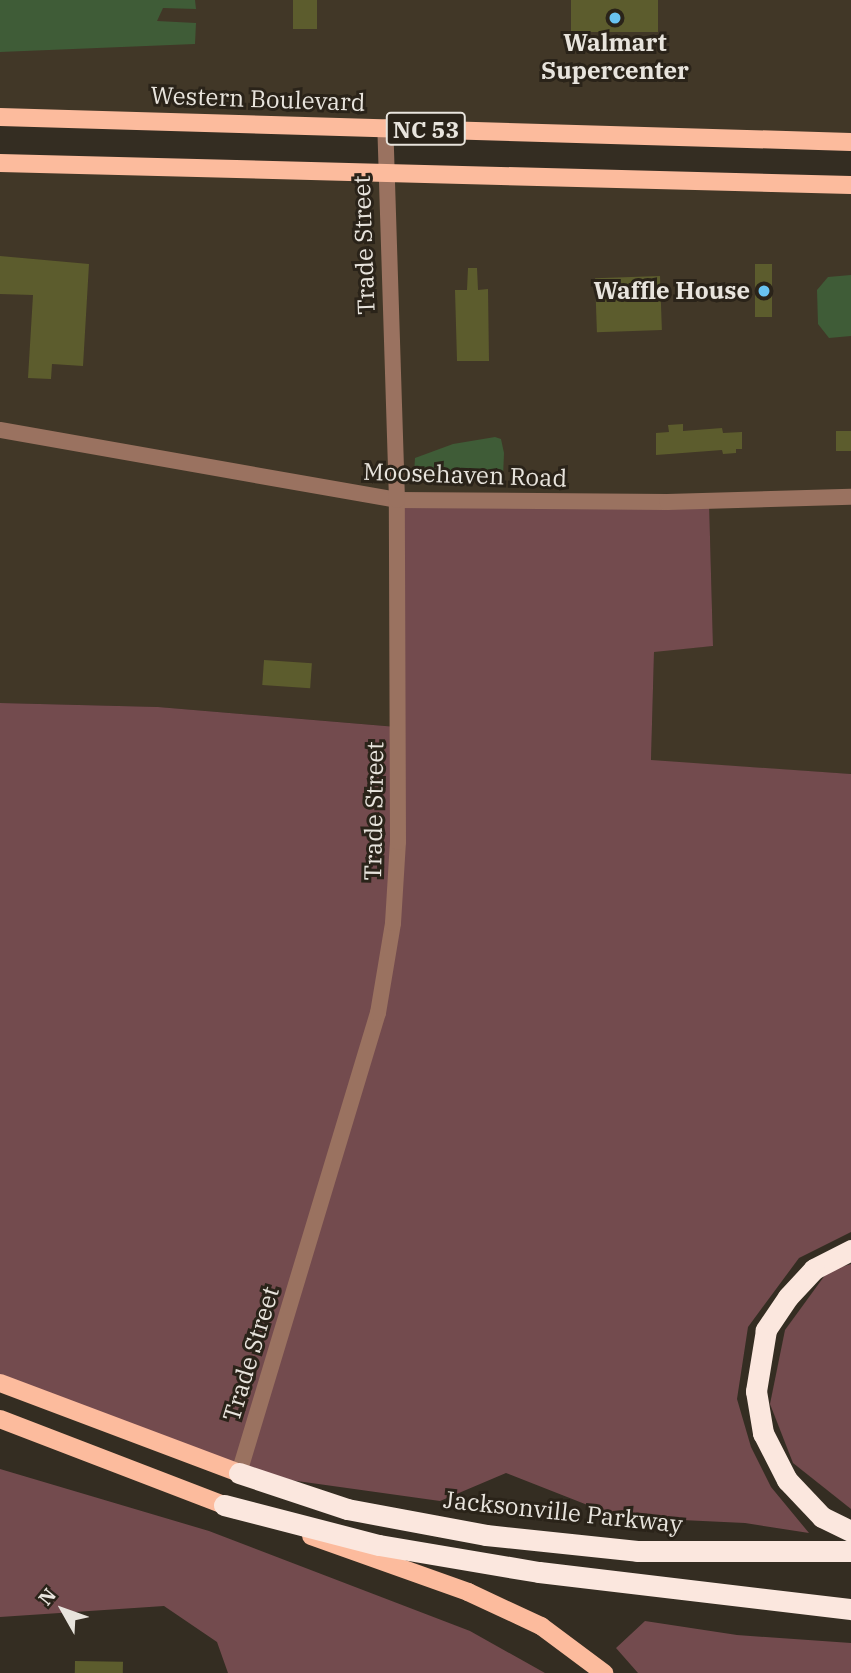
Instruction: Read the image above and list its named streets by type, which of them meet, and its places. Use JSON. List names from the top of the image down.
{
  "streets": {
    "highway": ["Jacksonville Parkway"],
    "main road": ["Western Boulevard", "NC 53"],
    "street": ["Trade Street", "Moosehaven Road"]
  },
  "crossings": [
    ["Western Boulevard", "Trade Street"],
    ["NC 53", "Trade Street"],
    ["Trade Street", "Moosehaven Road"],
    ["Trade Street", "Jacksonville Parkway"]
  ],
  "places": ["Walmart Supercenter", "Waffle House"],
  "north": "top left"
}
